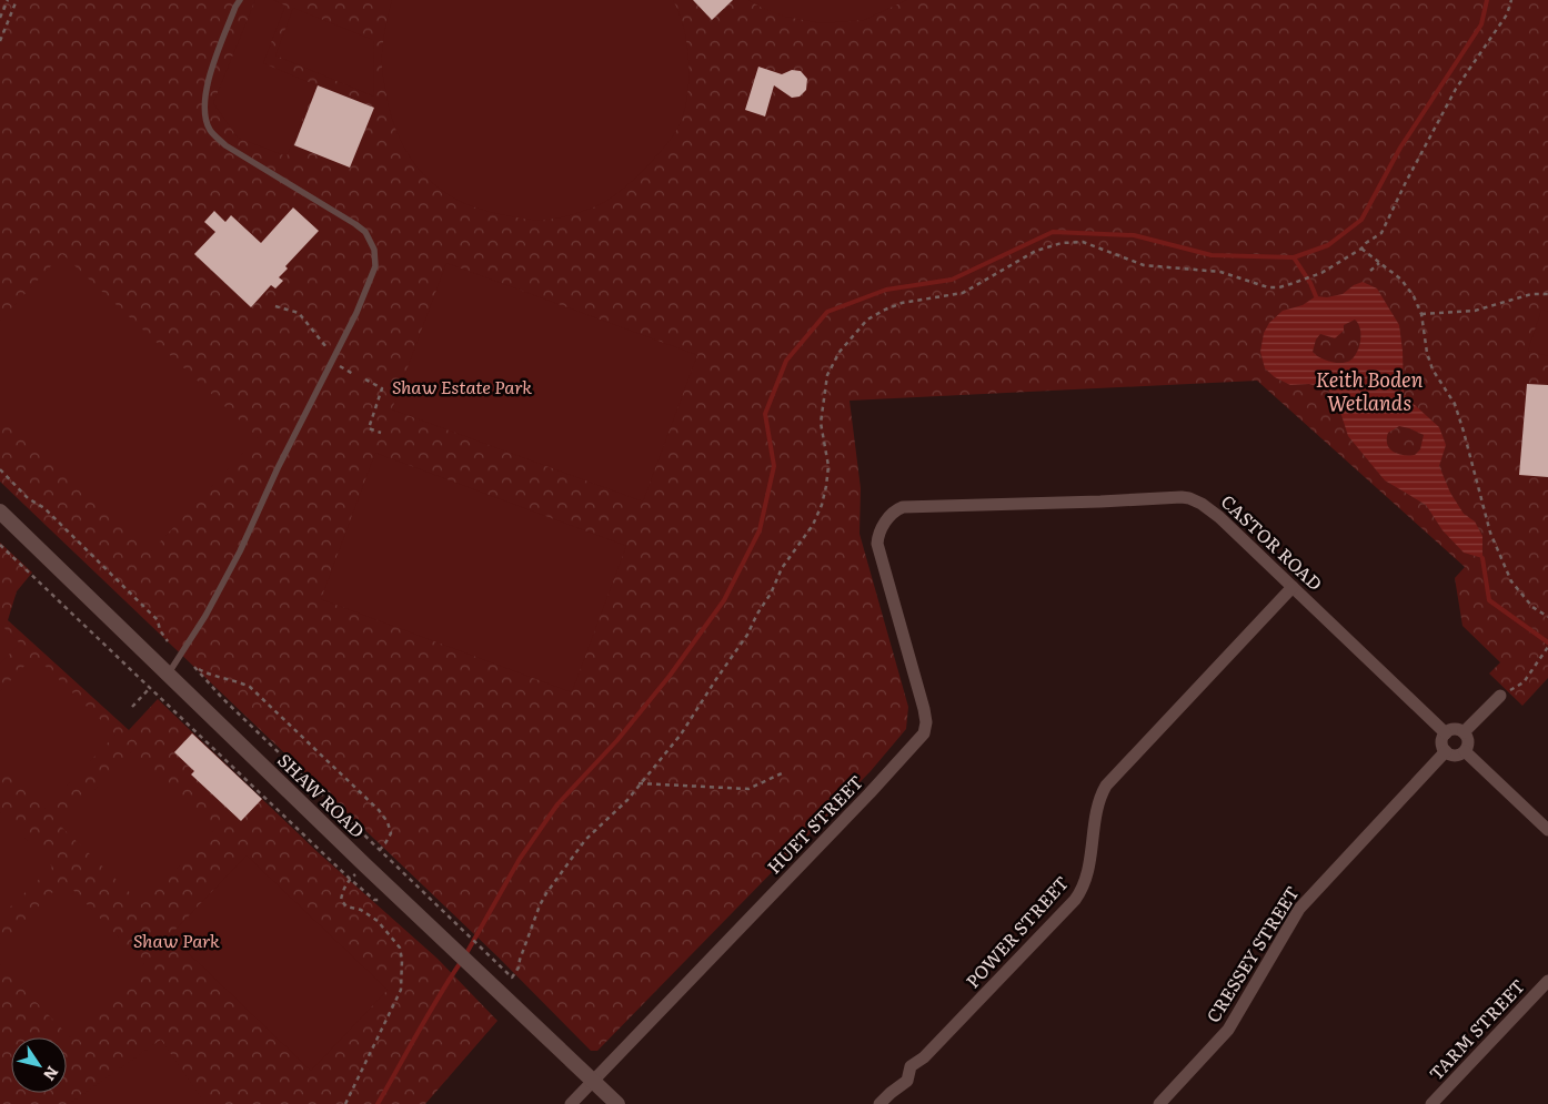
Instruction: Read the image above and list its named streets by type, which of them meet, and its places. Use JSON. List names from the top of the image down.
{
  "streets": {
    "street": [
      "CASTOR ROAD",
      "SHAW ROAD",
      "HUET STREET",
      "POWER STREET",
      "CRESSEY STREET",
      "TARM STREET"
    ]
  },
  "crossings": [
    ["CASTOR ROAD", "HUET STREET"],
    ["CASTOR ROAD", "POWER STREET"],
    ["CASTOR ROAD", "CRESSEY STREET"],
    ["SHAW ROAD", "HUET STREET"]
  ],
  "water": ["Keith Boden Wetlands"],
  "parks": ["Shaw Estate Park", "Shaw Park"],
  "north": "bottom right"
}
